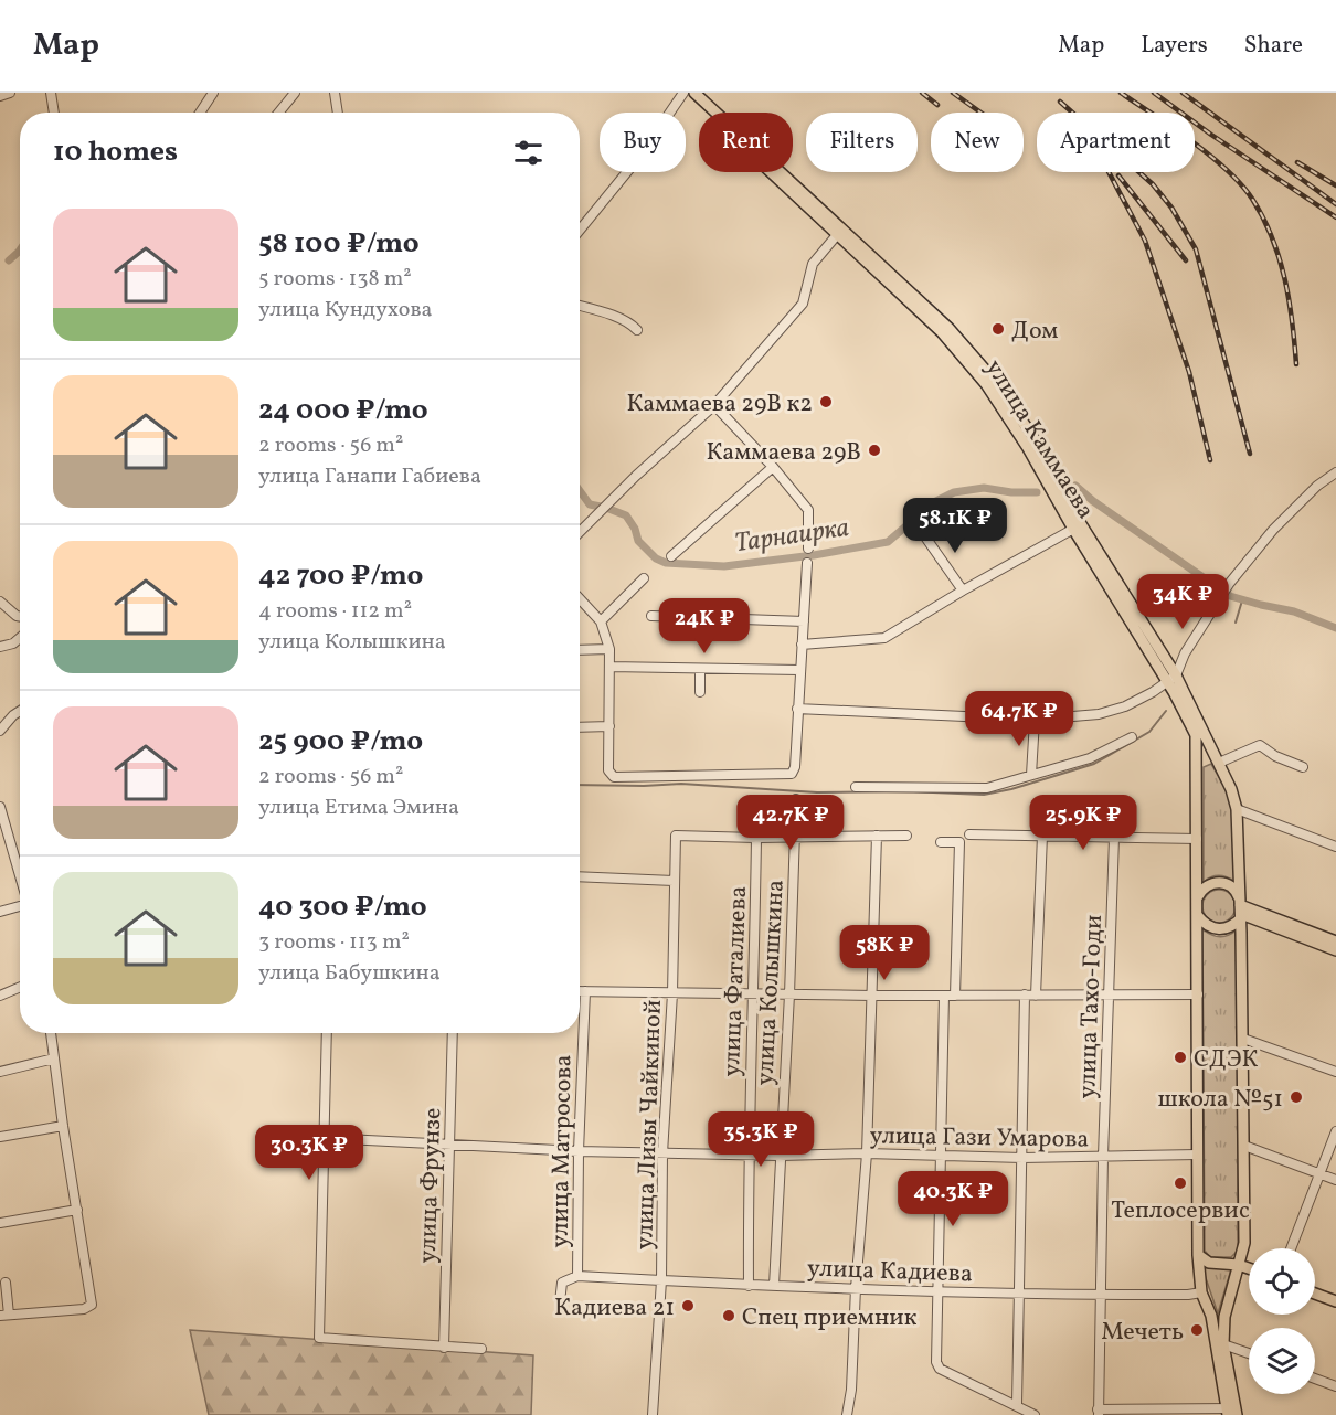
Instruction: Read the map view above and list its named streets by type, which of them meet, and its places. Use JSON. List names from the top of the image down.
{
  "streets": {
    "main road": ["улица Каммаева"],
    "street": [
      "улица Фаталиева",
      "улица Колышкина",
      "улица Тахо-Годи",
      "улица Лизы Чайкиной",
      "улица Гази Умарова",
      "улица Матросова",
      "улица Фрунзе",
      "улица Кадиева"
    ]
  },
  "crossings": [
    ["улица Фаталиева", "улица Лизы Чайкиной"],
    ["улица Фаталиева", "улица Гази Умарова"],
    ["улица Фаталиева", "улица Кадиева"],
    ["улица Колышкина", "улица Гази Умарова"],
    ["улица Колышкина", "улица Кадиева"],
    ["улица Тахо-Годи", "улица Гази Умарова"],
    ["улица Тахо-Годи", "улица Кадиева"],
    ["улица Лизы Чайкиной", "улица Гази Умарова"],
    ["улица Лизы Чайкиной", "улица Кадиева"],
    ["улица Гази Умарова", "улица Матросова"],
    ["улица Гази Умарова", "улица Фрунзе"],
    ["улица Матросова", "улица Кадиева"]
  ],
  "water": ["Тарнаирка"],
  "places": [
    "Дом",
    "Каммаева 29В к2",
    "Каммаева 29В",
    "СДЭК",
    "школа №51",
    "Теплосервис",
    "Кадиева 21",
    "Спец приемник",
    "Мечеть"
  ],
  "page": {
    "header": "Map",
    "nav": ["Map", "Layers", "Share"],
    "chip": [
      "Buy",
      "Rent",
      "Filters",
      "New",
      "Apartment"
    ],
    "heading": "10 homes",
    "list": [
      {
        "name": "58 100 ₽/mo",
        "note": "5 rooms · 138 m² · улица Кундухова"
      },
      {
        "name": "24 000 ₽/mo",
        "note": "2 rooms · 56 m² · улица Ганапи Габиева"
      },
      {
        "name": "42 700 ₽/mo",
        "note": "4 rooms · 112 m² · улица Колышкина"
      },
      {
        "name": "25 900 ₽/mo",
        "note": "2 rooms · 56 m² · улица Етима Эмина"
      },
      {
        "name": "40 300 ₽/mo",
        "note": "3 rooms · 113 m² · улица Бабушкина"
      }
    ],
    "price": [
      "58.1K ₽",
      "34K ₽",
      "24K ₽",
      "64.7K ₽",
      "42.7K ₽",
      "25.9K ₽",
      "58K ₽",
      "35.3K ₽",
      "30.3K ₽",
      "40.3K ₽"
    ]
  }
}
